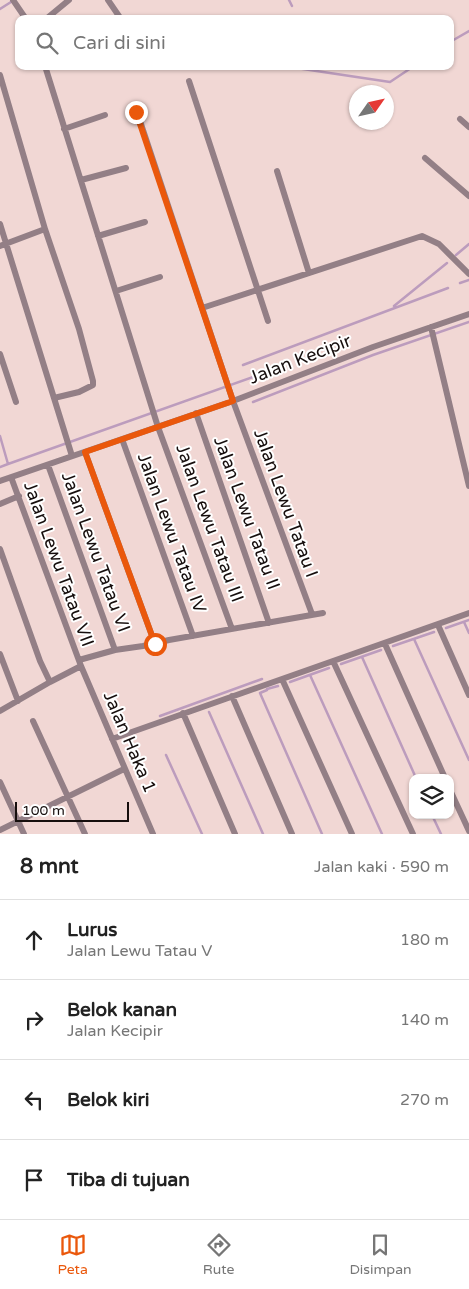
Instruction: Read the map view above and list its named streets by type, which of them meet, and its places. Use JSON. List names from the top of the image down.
{
  "streets": {
    "street": [
      "Jalan Kecipir",
      "Jalan Lewu Tatau I",
      "Jalan Lewu Tatau II",
      "Jalan Lewu Tatau III",
      "Jalan Lewu Tatau IV",
      "Jalan Lewu Tatau VI",
      "Jalan Lewu Tatau VII",
      "Jalan Haka 1"
    ]
  },
  "crossings": [
    ["Jalan Kecipir", "Jalan Lewu Tatau I"],
    ["Jalan Kecipir", "Jalan Lewu Tatau II"],
    ["Jalan Kecipir", "Jalan Lewu Tatau III"],
    ["Jalan Kecipir", "Jalan Lewu Tatau IV"],
    ["Jalan Kecipir", "Jalan Lewu Tatau VI"],
    ["Jalan Kecipir", "Jalan Lewu Tatau VII"],
    ["Jalan Lewu Tatau VII", "Jalan Haka 1"]
  ],
  "scale_bar": "100 m",
  "north": "top right",
  "page": {
    "search": "Cari di sini",
    "scale": "100 m",
    "heading": ["8 mnt", "Jalan kaki · 590 m"],
    "list": [
      ["Lurus", "Jalan Lewu Tatau V", "180 m"],
      ["Belok kanan", "Jalan Kecipir", "140 m"],
      ["Belok kiri", "270 m"],
      "Tiba di tujuan"
    ],
    "nav": ["Peta", "Rute", "Disimpan"]
  }
}
